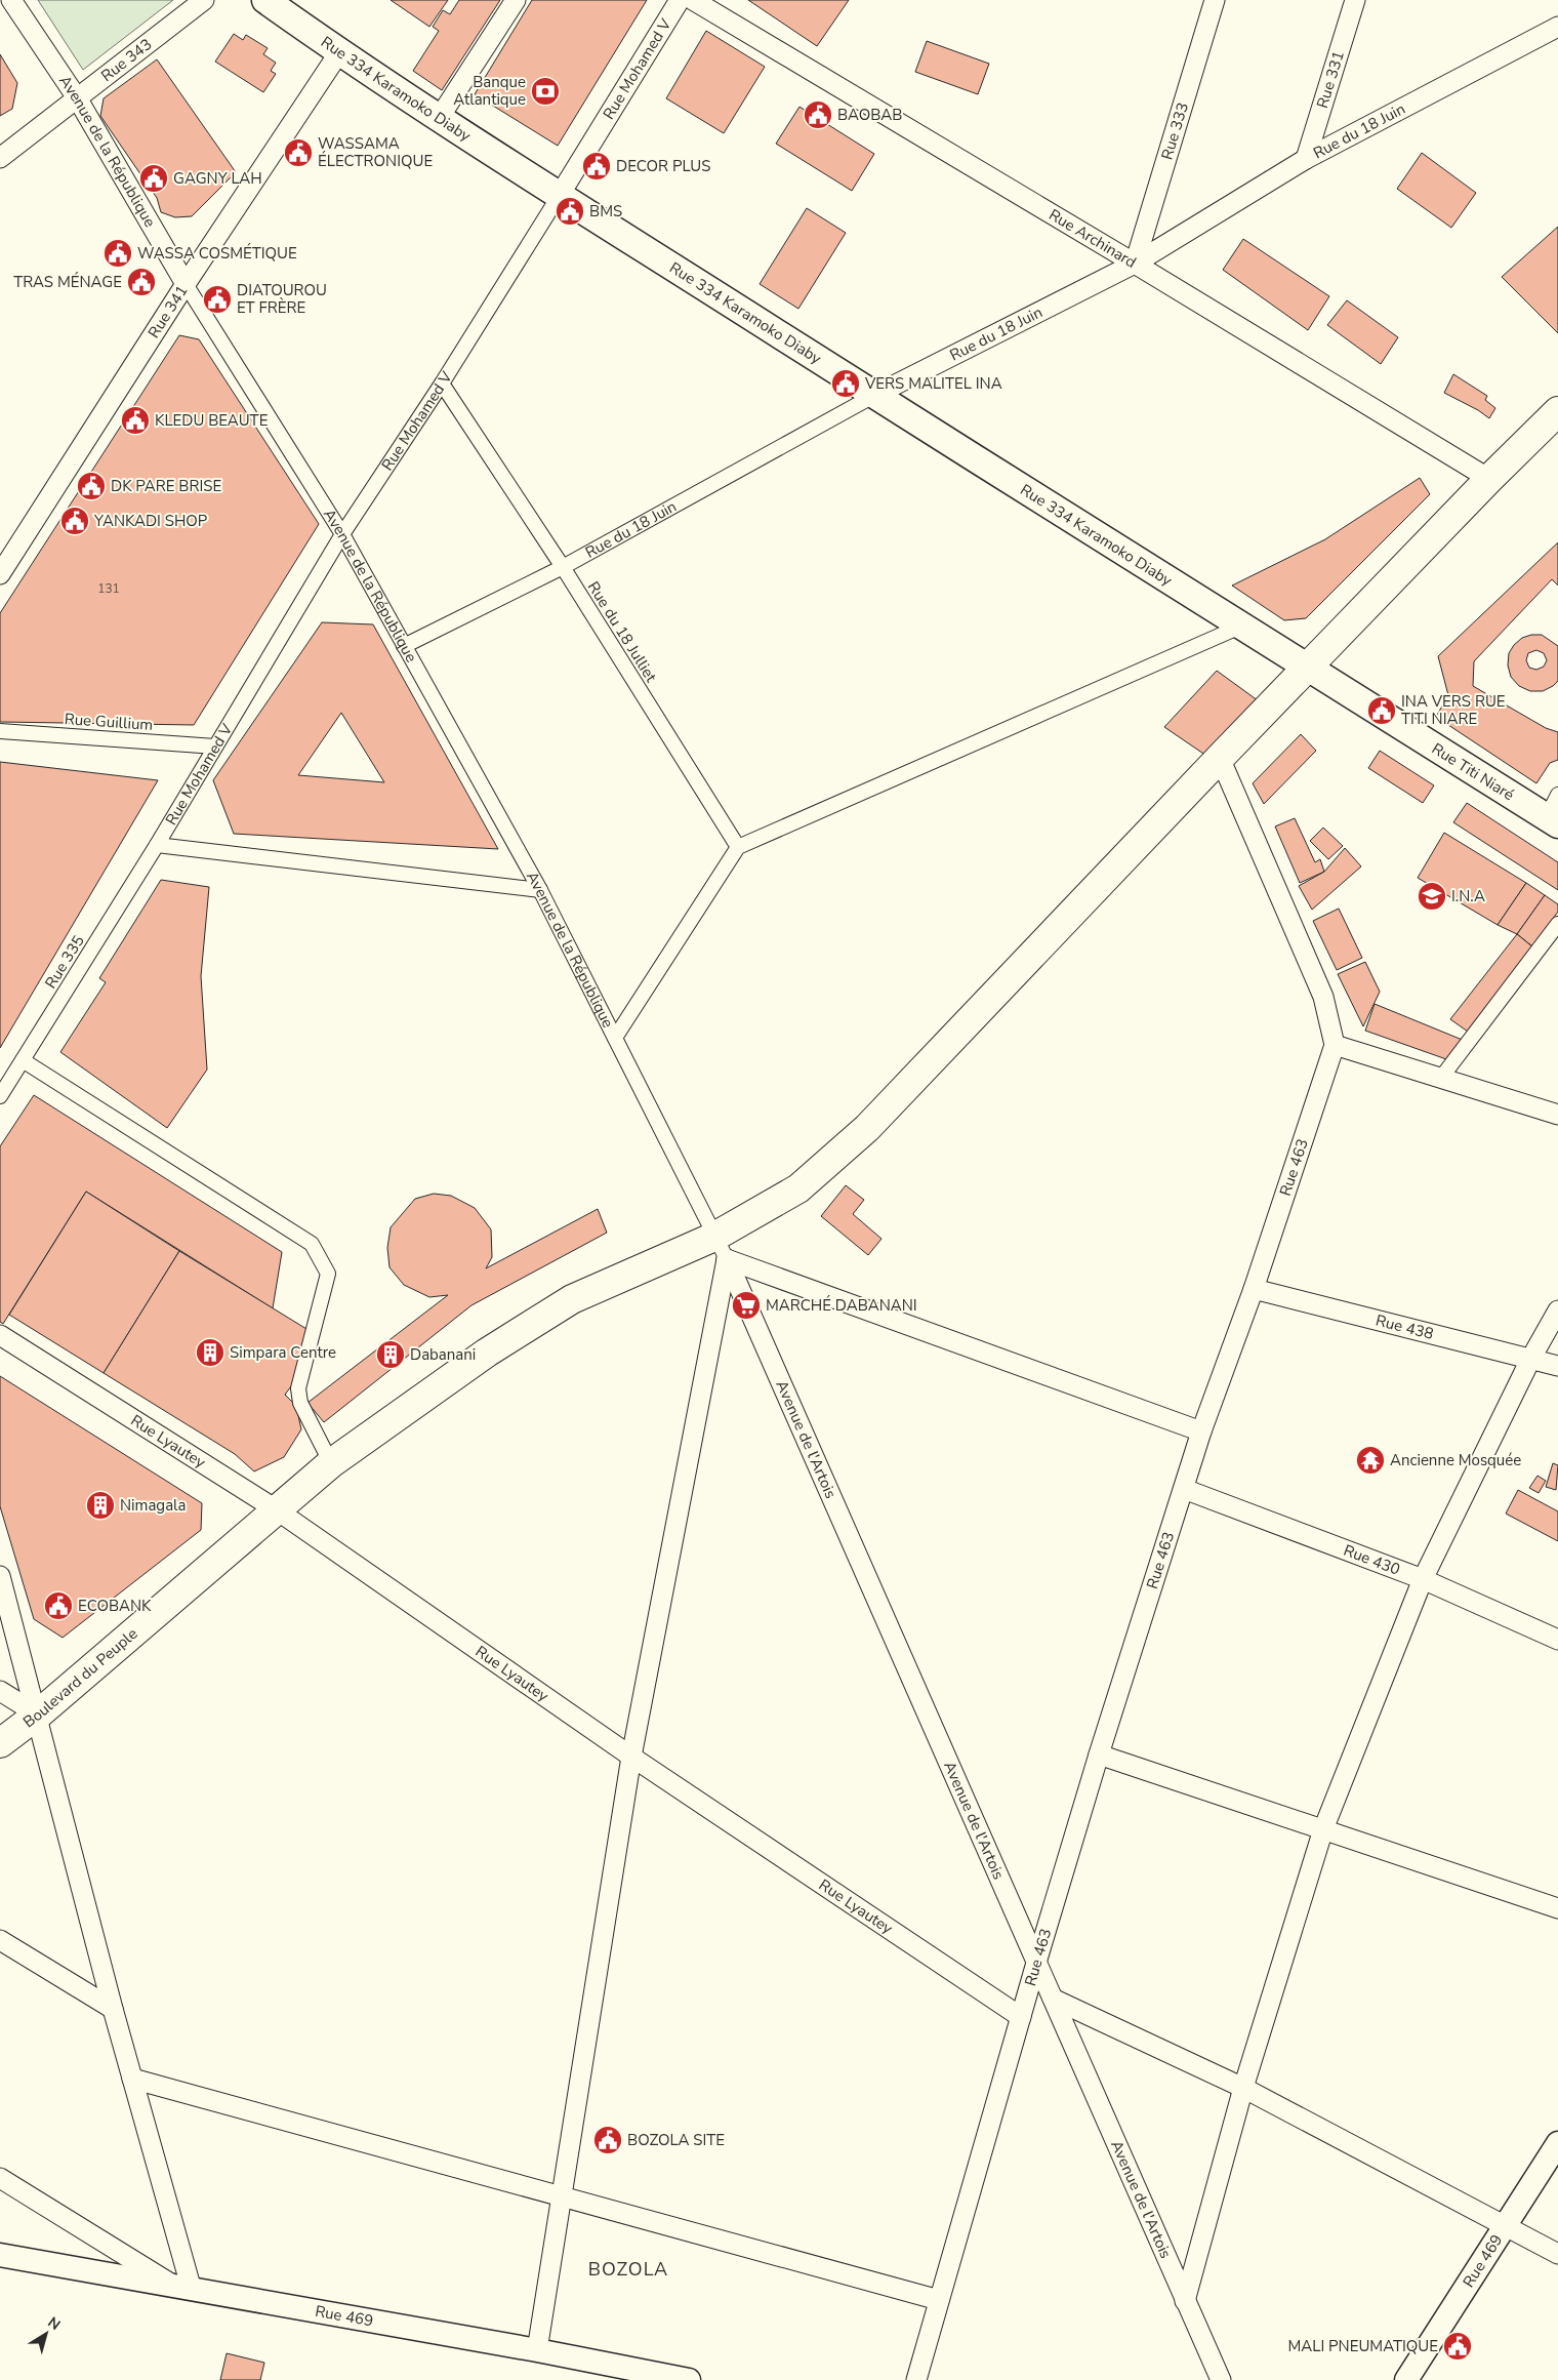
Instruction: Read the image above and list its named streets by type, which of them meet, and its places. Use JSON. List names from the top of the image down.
{
  "streets": {
    "main road": ["Rue 334 Karamoko Diaby", "Rue Titi Niaré", "Boulevard du Peuple"],
    "street": [
      "Rue 343",
      "Rue Mohamed V",
      "Rue 331",
      "Rue 333",
      "Rue du 18 Juin",
      "Avenue de la République",
      "Rue Archinard",
      "Rue 341",
      "Rue du 18 Julliet",
      "Rue Guillium",
      "Rue 335",
      "Rue 463",
      "Rue 438",
      "Avenue de l'Artois",
      "Rue Lyautey",
      "Rue 430",
      "Rue 469"
    ]
  },
  "crossings": [
    ["Rue 343", "Avenue de la République"],
    ["Rue Mohamed V", "Rue 334 Karamoko Diaby"],
    ["Rue Mohamed V", "Avenue de la République"],
    ["Rue Mohamed V", "Rue du 18 Julliet"],
    ["Rue Mohamed V", "Rue Guillium"],
    ["Rue Mohamed V", "Rue 335"],
    ["Rue 331", "Rue du 18 Juin"],
    ["Rue 334 Karamoko Diaby", "Rue du 18 Juin"],
    ["Rue 334 Karamoko Diaby", "Rue 341"],
    ["Rue 334 Karamoko Diaby", "Rue Titi Niaré"],
    ["Rue 334 Karamoko Diaby", "Boulevard du Peuple"],
    ["Rue 333", "Rue du 18 Juin"],
    ["Rue 333", "Rue Archinard"],
    ["Rue du 18 Juin", "Avenue de la République"],
    ["Rue du 18 Juin", "Rue Archinard"],
    ["Rue du 18 Juin", "Rue du 18 Julliet"],
    ["Avenue de la République", "Rue 341"],
    ["Avenue de la République", "Avenue de l'Artois"],
    ["Avenue de la République", "Boulevard du Peuple"],
    ["Rue Archinard", "Boulevard du Peuple"],
    ["Rue Titi Niaré", "Boulevard du Peuple"],
    ["Rue 463", "Rue 438"],
    ["Rue 463", "Avenue de l'Artois"],
    ["Rue 463", "Rue Lyautey"],
    ["Rue 463", "Rue 430"],
    ["Avenue de l'Artois", "Boulevard du Peuple"],
    ["Rue Lyautey", "Boulevard du Peuple"]
  ],
  "districts": ["BOZOLA"],
  "places": {
    "bank": ["Banque Atlantique"],
    "public building": [
      "BAOBAB",
      "WASSAMA ÉLECTRONIQUE",
      "DECOR PLUS",
      "GAGNY LAH",
      "BMS",
      "WASSA COSMÉTIQUE",
      "TRAS MÉNAGE",
      "DIATOUROU ET FRÈRE",
      "VERS MALITEL INA",
      "KLEDU BEAUTE",
      "DK PARE BRISE",
      "YANKADI SHOP",
      "INA VERS RUE TITI NIARE",
      "ECOBANK",
      "BOZOLA SITE",
      "MALI PNEUMATIQUE"
    ],
    "school or university": ["I.N.A"],
    "supermarket": ["MARCHÉ DABANANI"],
    "building": ["Simpara Centre", "Dabanani", "Nimagala"],
    "temple": ["Ancienne Mosquée"]
  },
  "house_numbers": ["131"],
  "north": "top right"
}
